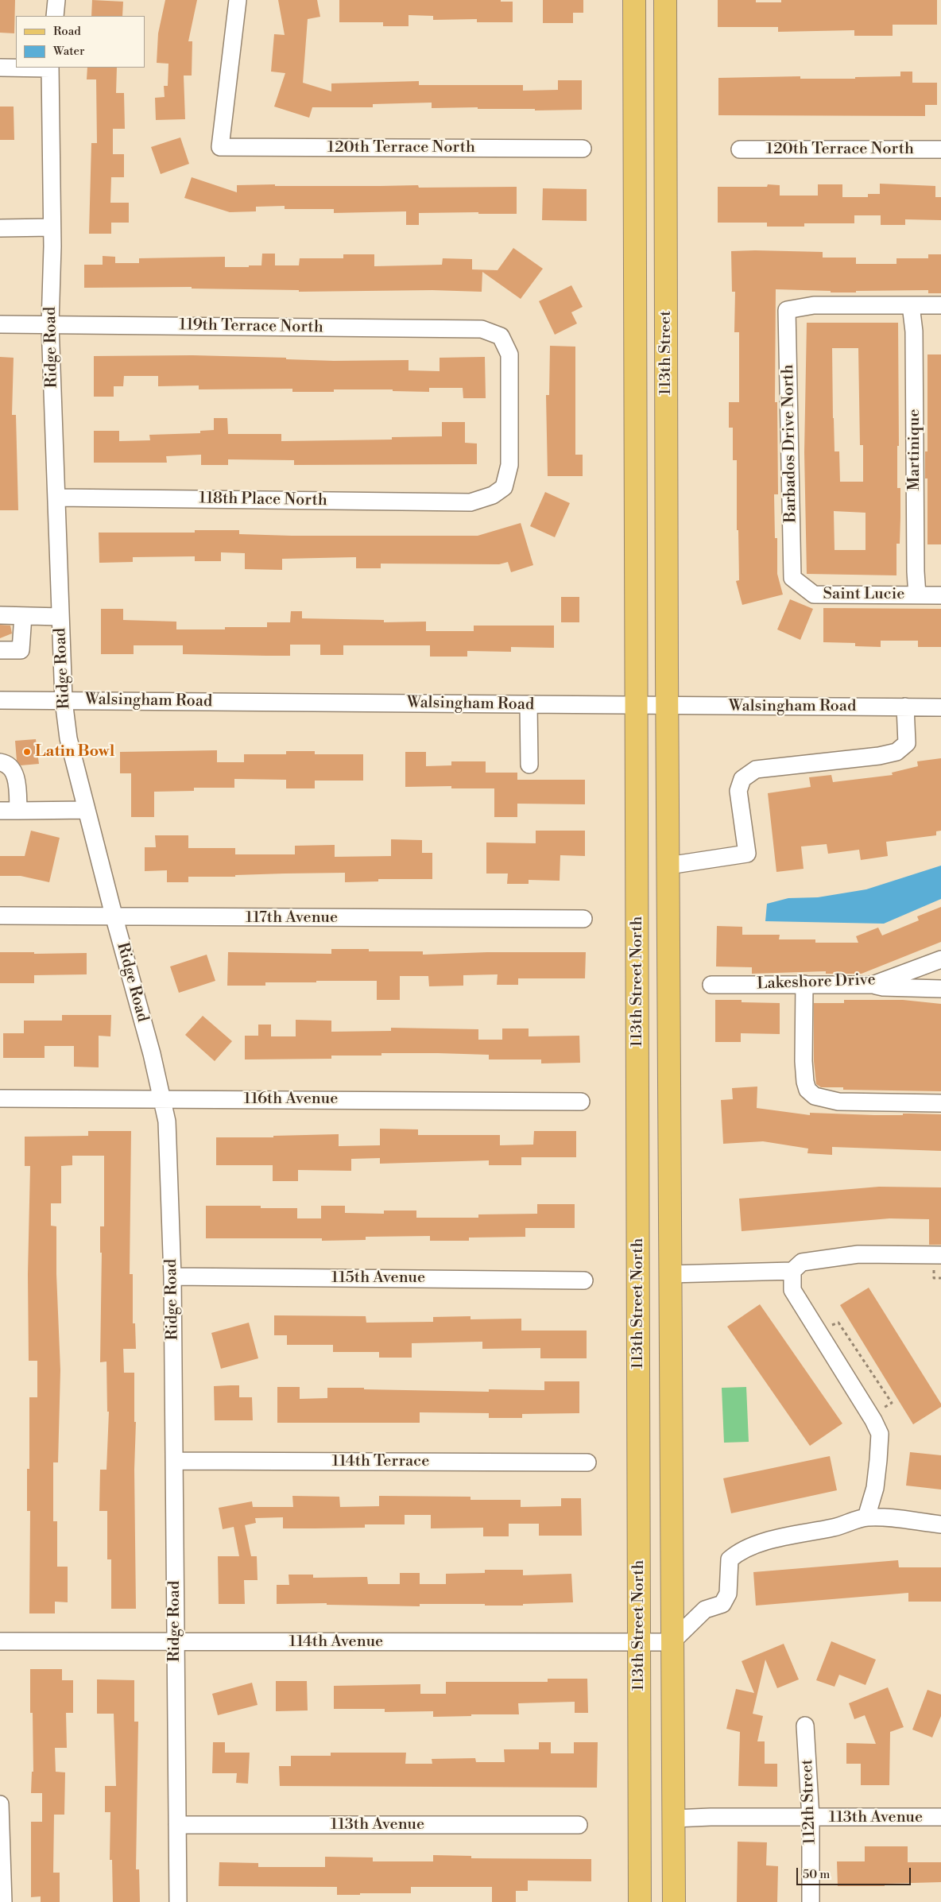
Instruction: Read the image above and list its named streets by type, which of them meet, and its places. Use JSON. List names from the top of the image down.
{
  "streets": {
    "main road": ["113th Street", "113th Street North"],
    "street": [
      "120th Terrace North",
      "119th Terrace North",
      "Ridge Road",
      "Barbados Drive North",
      "Martinique",
      "118th Place North",
      "Saint Lucie",
      "Walsingham Road",
      "117th Avenue",
      "Lakeshore Drive",
      "116th Avenue",
      "115th Avenue",
      "114th Terrace",
      "114th Avenue",
      "112th Street",
      "113th Avenue"
    ]
  },
  "crossings": [
    ["119th Terrace North", "Ridge Road"],
    ["119th Terrace North", "118th Place North"],
    ["Ridge Road", "118th Place North"],
    ["Ridge Road", "Walsingham Road"],
    ["Ridge Road", "117th Avenue"],
    ["Ridge Road", "116th Avenue"],
    ["Ridge Road", "115th Avenue"],
    ["Ridge Road", "114th Terrace"],
    ["Ridge Road", "114th Avenue"],
    ["Ridge Road", "113th Avenue"],
    ["113th Street", "Walsingham Road"],
    ["113th Street", "113th Street North"],
    ["Barbados Drive North", "Martinique"],
    ["Barbados Drive North", "Saint Lucie"],
    ["Martinique", "Saint Lucie"],
    ["Walsingham Road", "113th Street North"],
    ["113th Street North", "114th Avenue"],
    ["113th Street North", "113th Avenue"],
    ["112th Street", "113th Avenue"]
  ],
  "places": ["Latin Bowl"],
  "legend": ["Road", "Water"],
  "scale_bar": "50 m"
}
